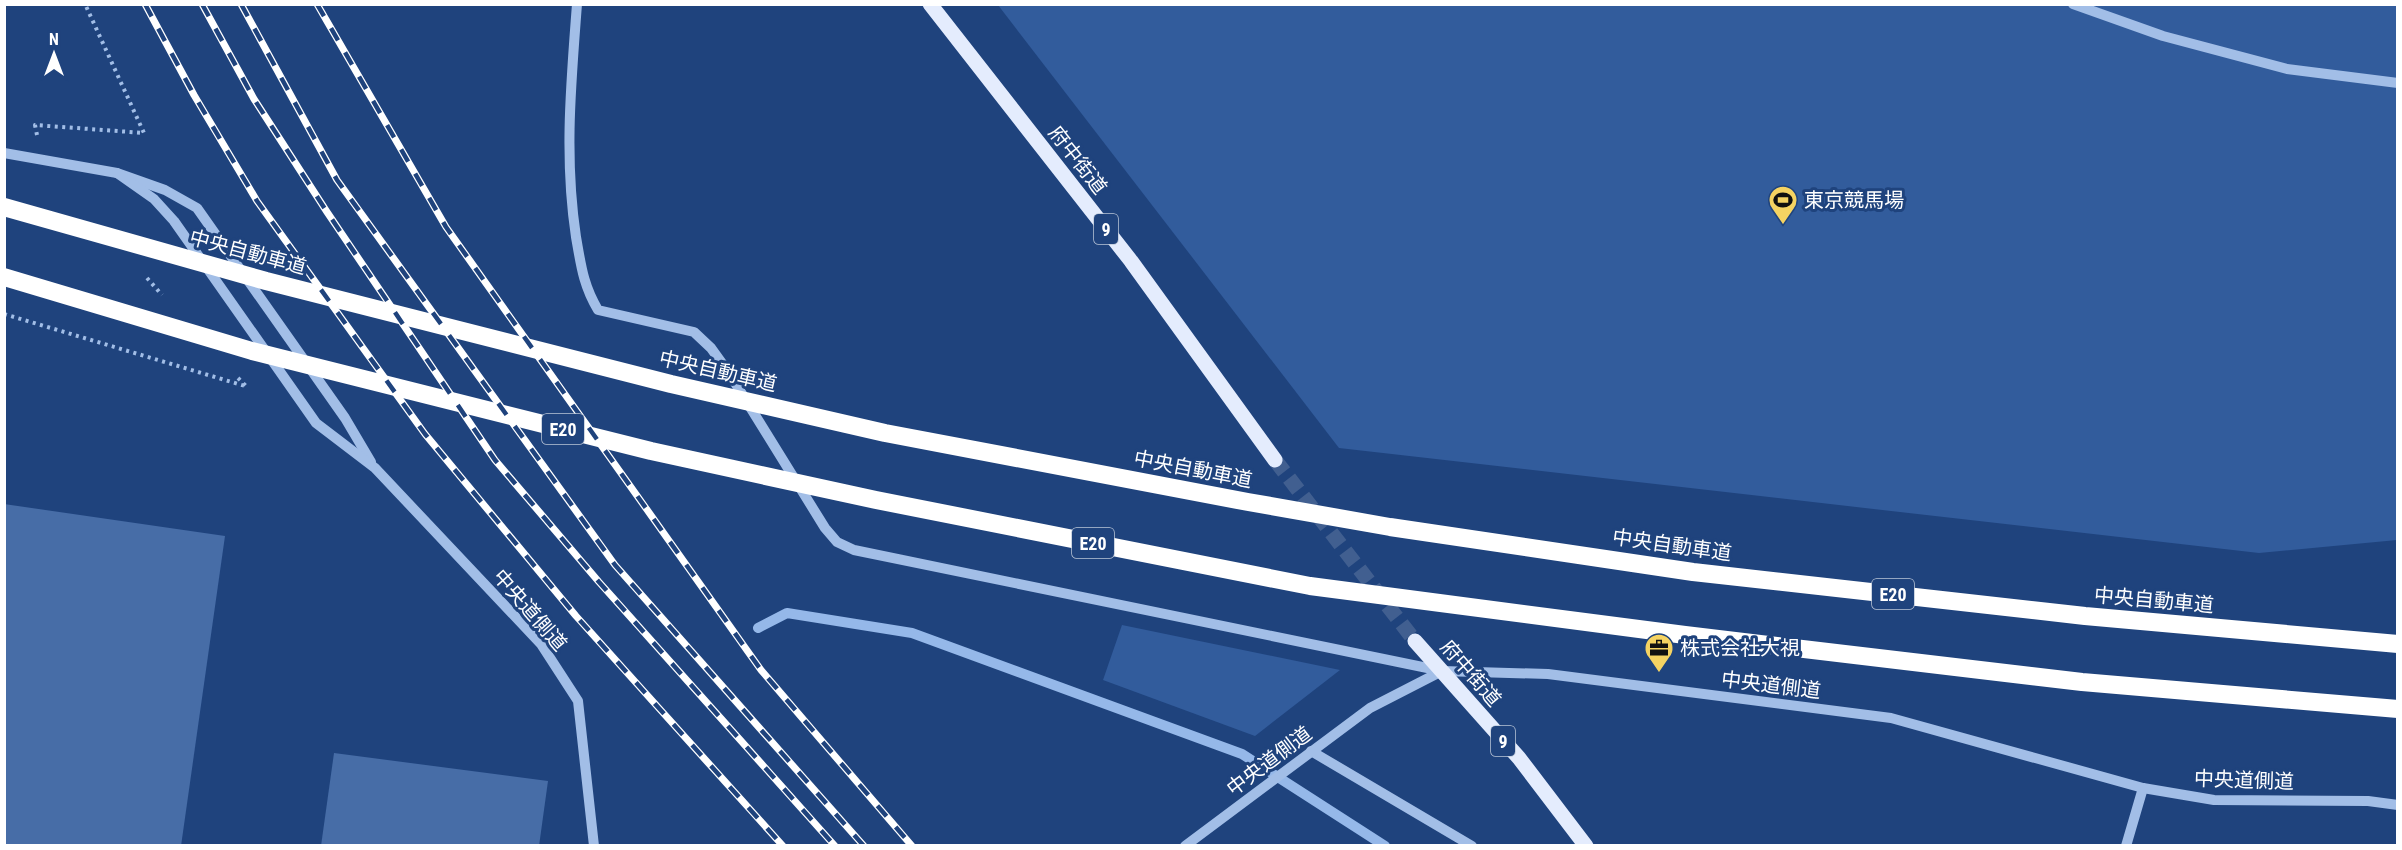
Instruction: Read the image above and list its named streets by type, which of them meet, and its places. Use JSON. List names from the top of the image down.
{
  "streets": {
    "highway": ["中央自動車道", "E20"],
    "main road": ["府中街道", "9"],
    "street": ["中央道側道"]
  },
  "crossings": [
    ["府中街道", "中央道側道"]
  ],
  "places": {
    "sports": ["東京競馬場"],
    "office": ["株式会社大視"]
  },
  "north": "top"
}
